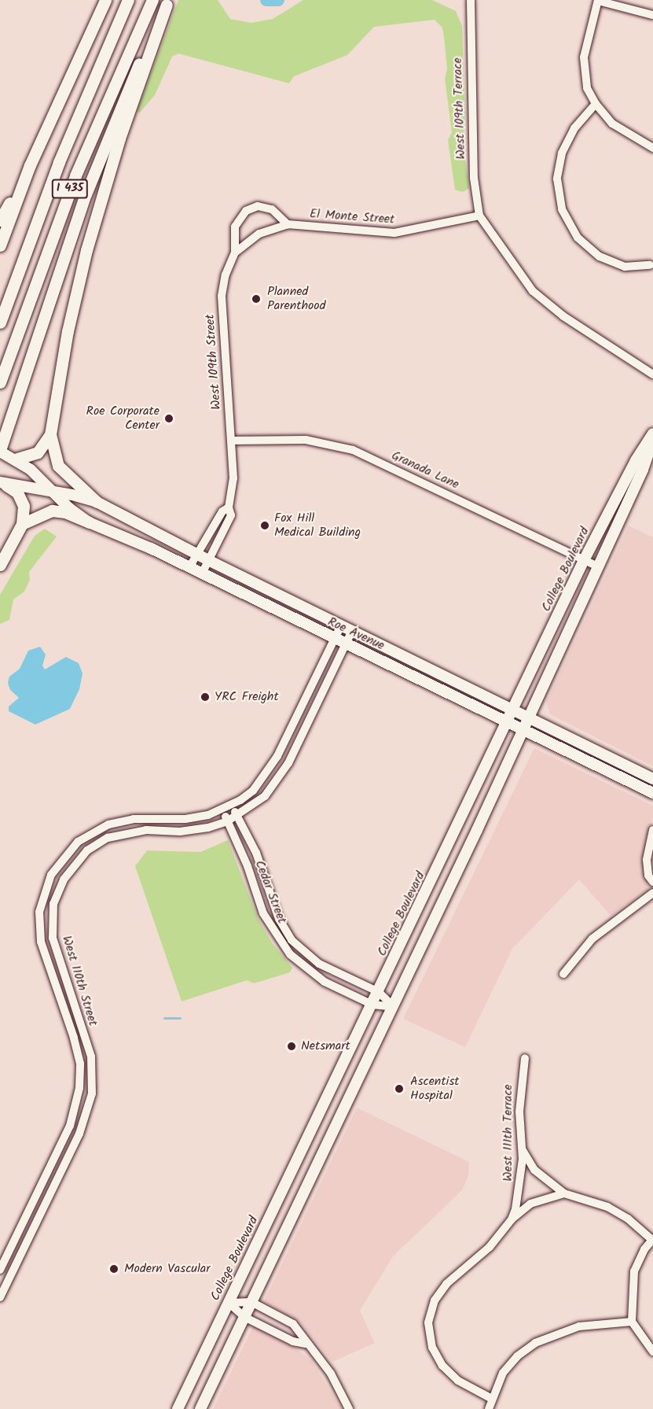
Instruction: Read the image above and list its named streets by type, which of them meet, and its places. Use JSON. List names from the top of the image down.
{
  "streets": {
    "highway": ["I 435"],
    "main road": ["College Boulevard", "Roe Avenue"],
    "street": [
      "West 109th Terrace",
      "El Monte Street",
      "West 109th Street",
      "Granada Lane",
      "Cedar Street",
      "West 110th Street",
      "West 111th Terrace"
    ]
  },
  "crossings": [
    ["West 109th Terrace", "El Monte Street"],
    ["El Monte Street", "West 109th Street"],
    ["West 109th Street", "Granada Lane"],
    ["West 109th Street", "Roe Avenue"],
    ["Granada Lane", "College Boulevard"],
    ["College Boulevard", "Roe Avenue"],
    ["College Boulevard", "Cedar Street"],
    ["Roe Avenue", "West 110th Street"],
    ["Cedar Street", "West 110th Street"]
  ],
  "places": [
    "Planned Parenthood",
    "Roe Corporate Center",
    "Fox Hill Medical Building",
    "YRC Freight",
    "Netsmart",
    "Ascentist Hospital",
    "Modern Vascular"
  ]
}
